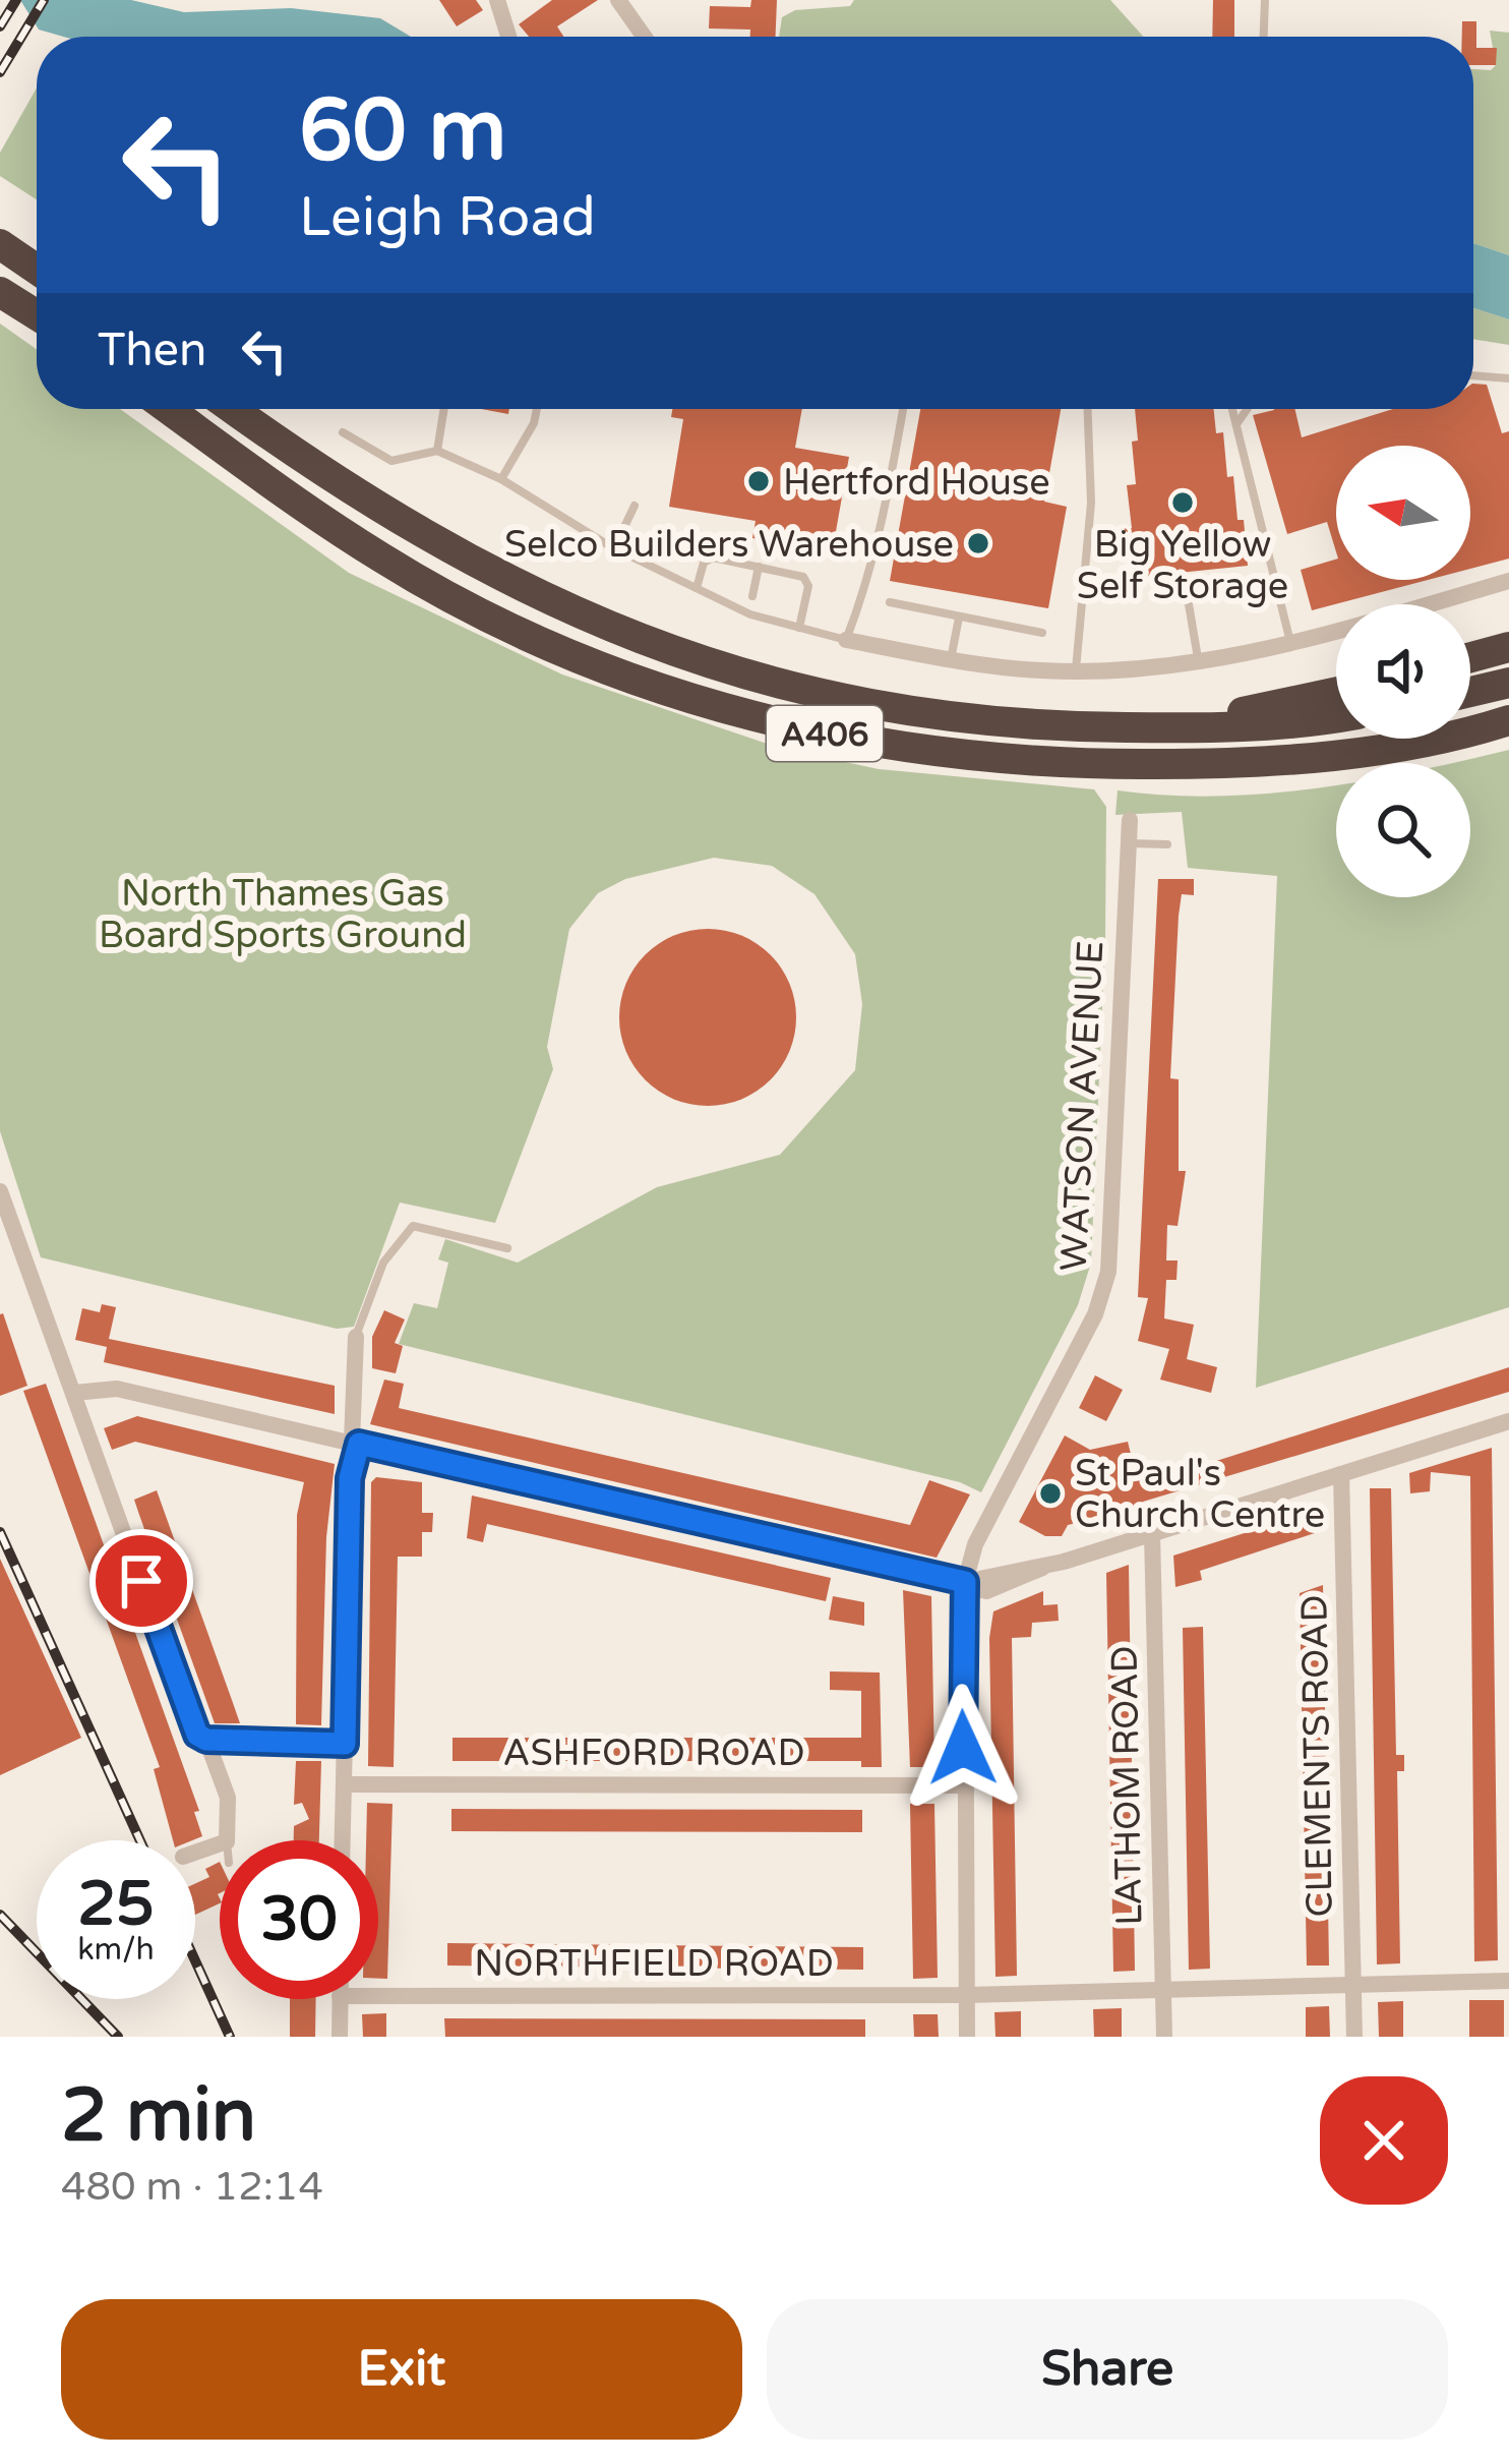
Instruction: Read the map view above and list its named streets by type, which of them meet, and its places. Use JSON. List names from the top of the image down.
{
  "streets": {
    "highway": ["A406"],
    "street": [
      "WATSON AVENUE",
      "ASHFORD ROAD",
      "CLEMENTS ROAD",
      "LATHOM ROAD",
      "NORTHFIELD ROAD"
    ]
  },
  "crossings": [
    ["WATSON AVENUE", "ASHFORD ROAD"],
    ["WATSON AVENUE", "NORTHFIELD ROAD"],
    ["CLEMENTS ROAD", "NORTHFIELD ROAD"],
    ["LATHOM ROAD", "NORTHFIELD ROAD"]
  ],
  "parks": ["North Thames Gas Board Sports Ground"],
  "places": [
    "Hertford House",
    "Big Yellow Self Storage",
    "Selco Builders Warehouse",
    "St Paul's Church Centre"
  ],
  "north": "left",
  "page": {
    "turn": ["60 m", "Leigh Road"],
    "then": "Then",
    "speed": "25 km/h",
    "limit": "30",
    "heading": ["2 min", "480 m · 12:14"],
    "buttons": ["Exit", "Share"]
  }
}
